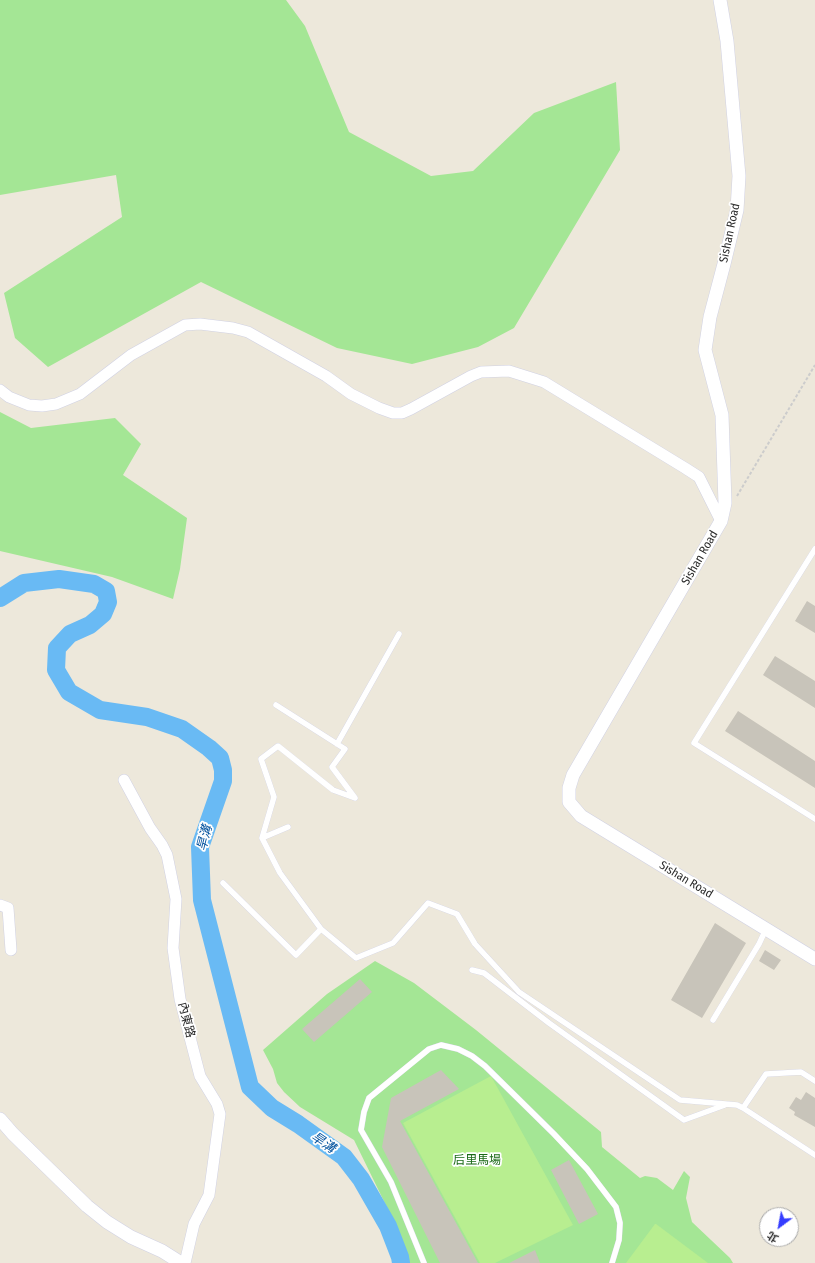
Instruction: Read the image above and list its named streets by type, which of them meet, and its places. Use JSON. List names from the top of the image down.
{
  "streets": {
    "street": ["Sishan Road", "內東路"]
  },
  "water": ["旱溝"],
  "parks": ["后里馬場"],
  "north": "bottom left"
}
